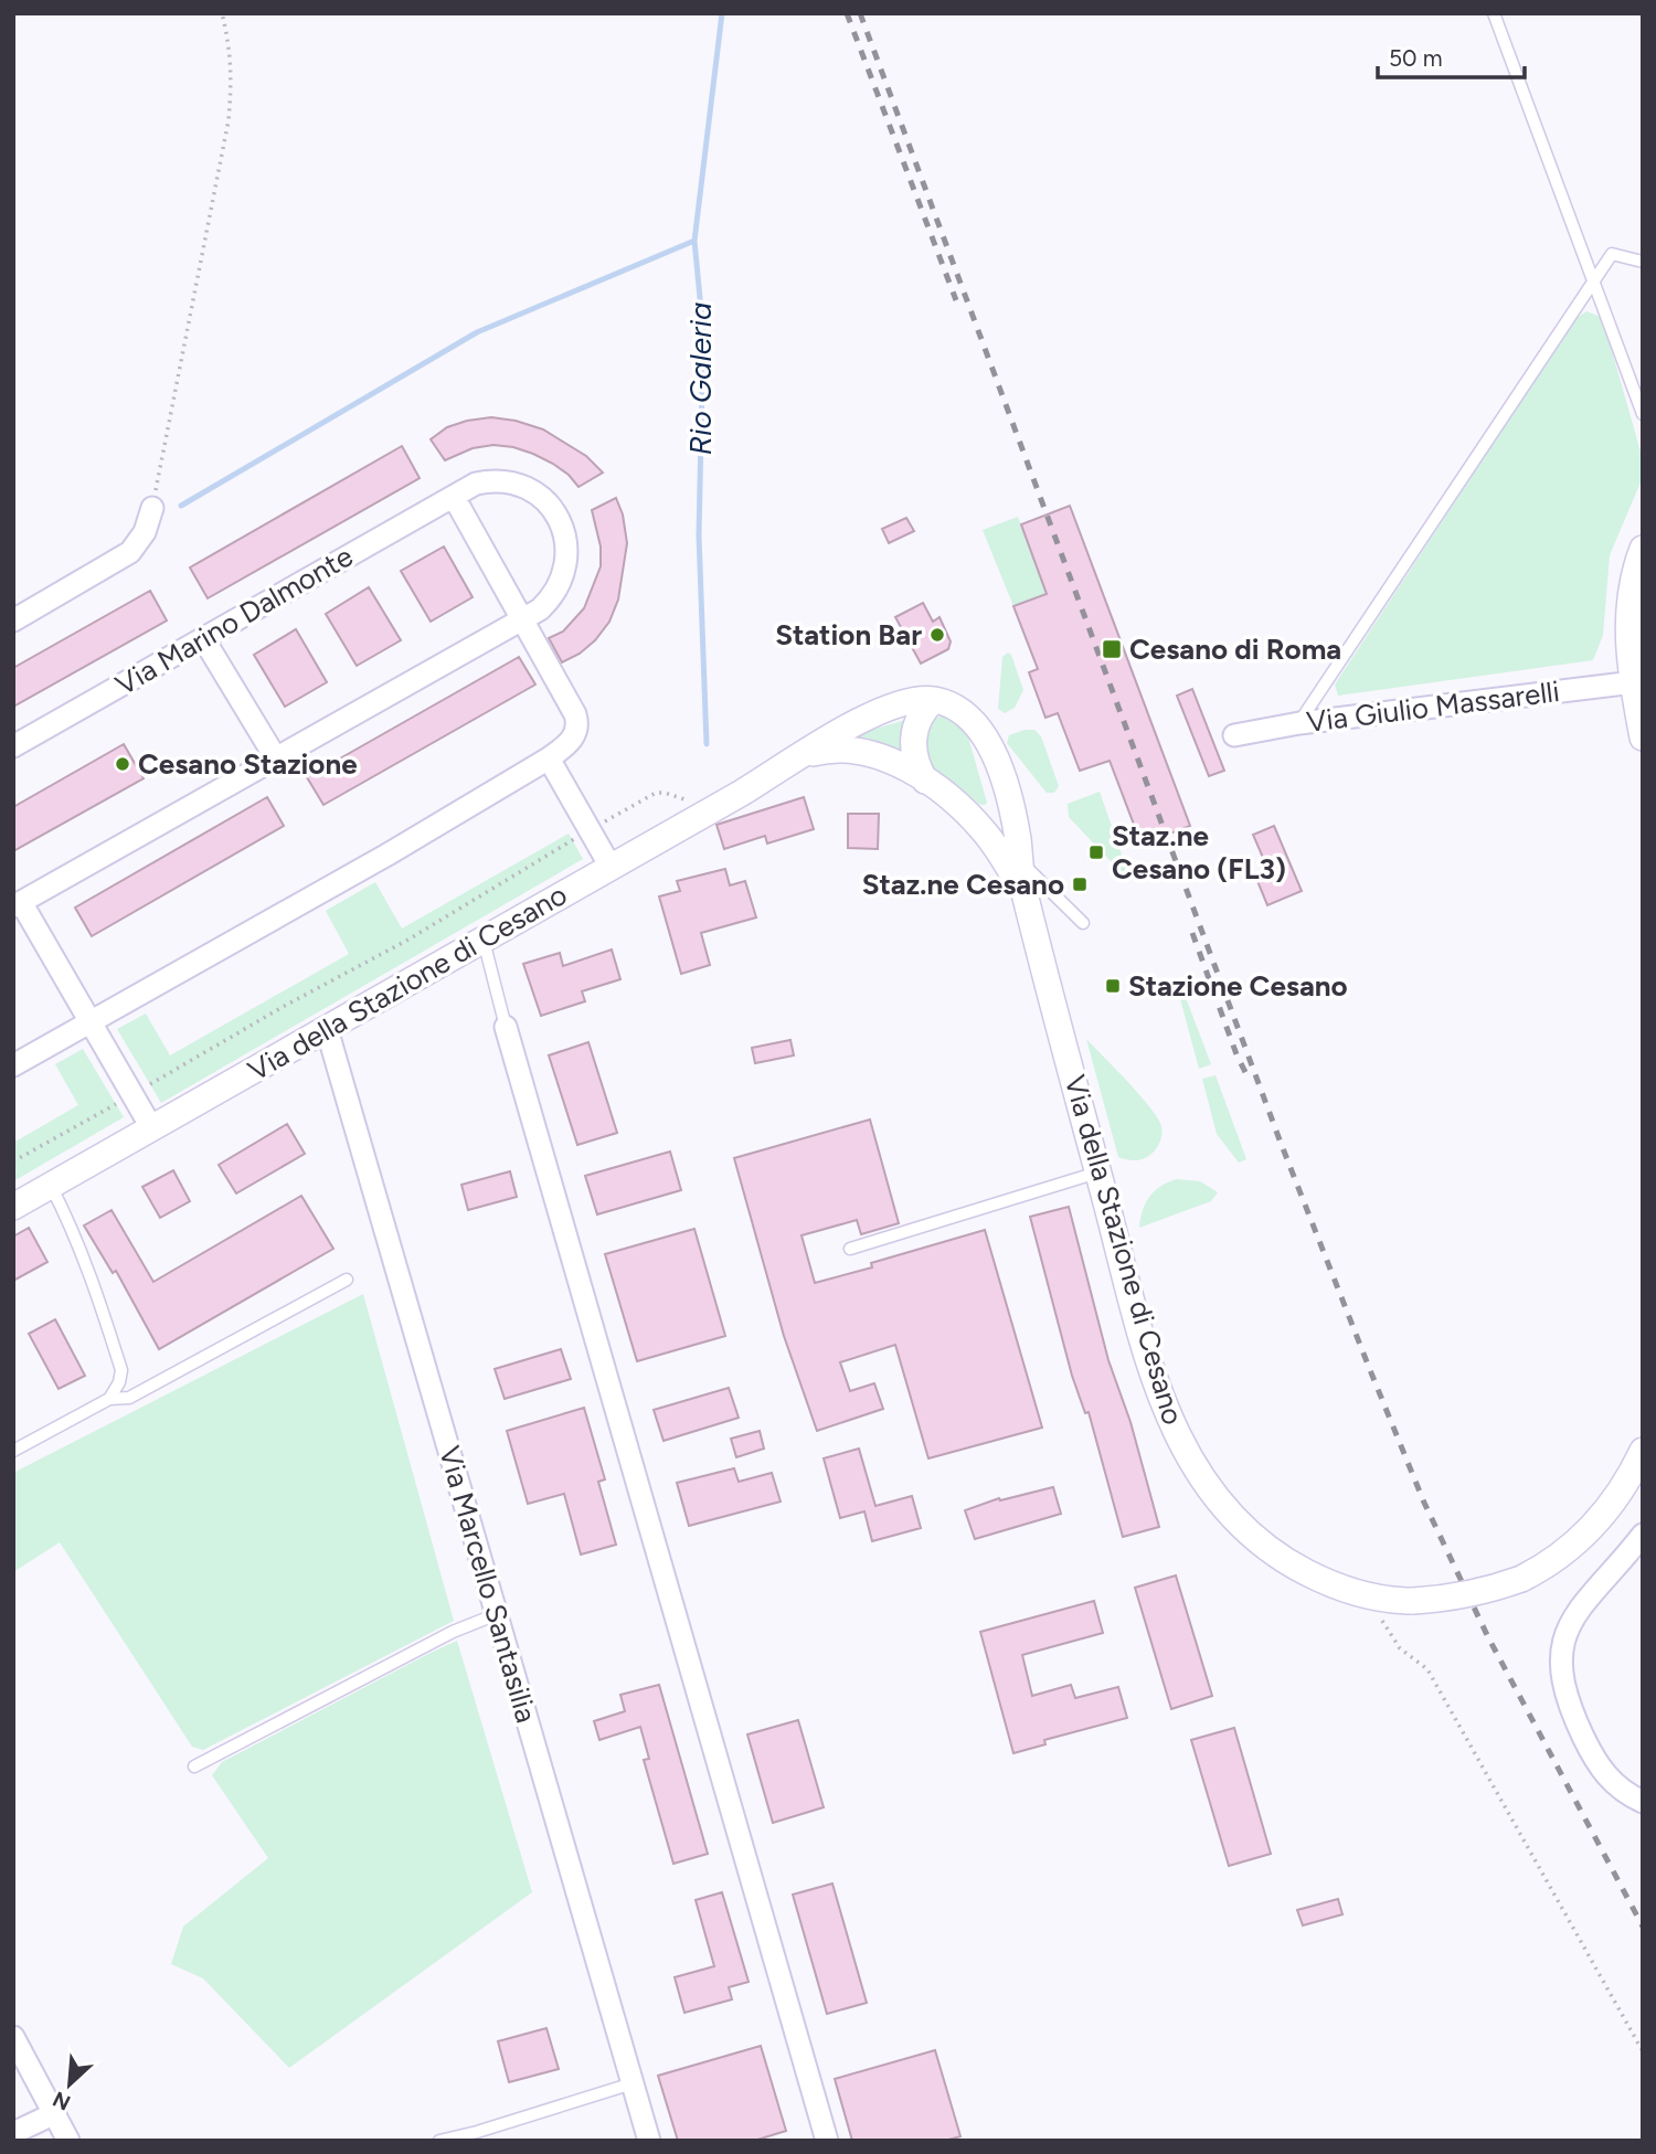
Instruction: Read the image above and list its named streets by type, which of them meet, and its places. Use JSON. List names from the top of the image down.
{
  "streets": {
    "street": [
      "Via Marino Dalmonte",
      "Via Giulio Massarelli",
      "Via della Stazione di Cesano",
      "Via Marcello Santasilia"
    ]
  },
  "crossings": [
    ["Via della Stazione di Cesano", "Via Marcello Santasilia"]
  ],
  "water": ["Rio Galeria"],
  "places": {
    "other": ["Station Bar", "Cesano Stazione"],
    "transit": [
      "Cesano di Roma",
      "Staz.ne Cesano (FL3)",
      "Staz.ne Cesano",
      "Stazione Cesano"
    ]
  },
  "scale_bar": "50 m",
  "north": "bottom left"
}
